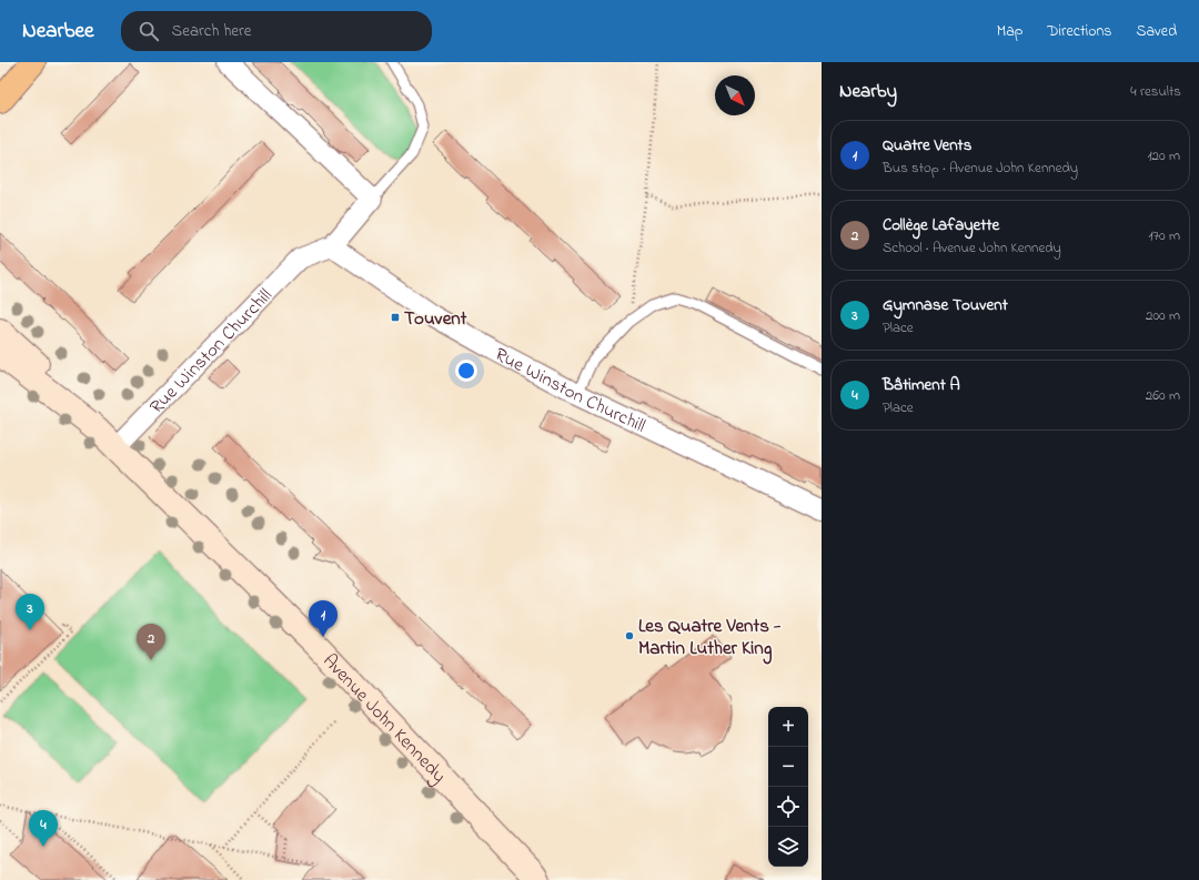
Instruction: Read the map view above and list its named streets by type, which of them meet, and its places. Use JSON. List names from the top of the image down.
{
  "streets": {
    "main road": ["Avenue John Kennedy"],
    "street": ["Rue Winston Churchill"]
  },
  "crossings": [
    ["Rue Winston Churchill", "Avenue John Kennedy"]
  ],
  "places": {
    "transit": ["Touvent"],
    "other": ["Les Quatre Vents - Martin Luther King"]
  },
  "north": "bottom right",
  "page": {
    "header": "Nearbee",
    "search": "Search here",
    "nav": ["Map", "Directions", "Saved"],
    "heading": ["Nearby", "4 results"],
    "list": [
      {
        "mark": "1",
        "name": "Quatre Vents",
        "note": "Bus stop · Avenue John Kennedy",
        "value": "120 m"
      },
      {
        "mark": "2",
        "name": "Collège Lafayette",
        "note": "School · Avenue John Kennedy",
        "value": "170 m"
      },
      {
        "mark": "3",
        "name": "Gymnase Touvent",
        "note": "Place",
        "value": "200 m"
      },
      {
        "mark": "4",
        "name": "Bâtiment A",
        "note": "Place",
        "value": "260 m"
      }
    ],
    "pins": [
      "3",
      "1",
      "2",
      "4"
    ],
    "map_buttons": ["+", "−"]
  }
}
